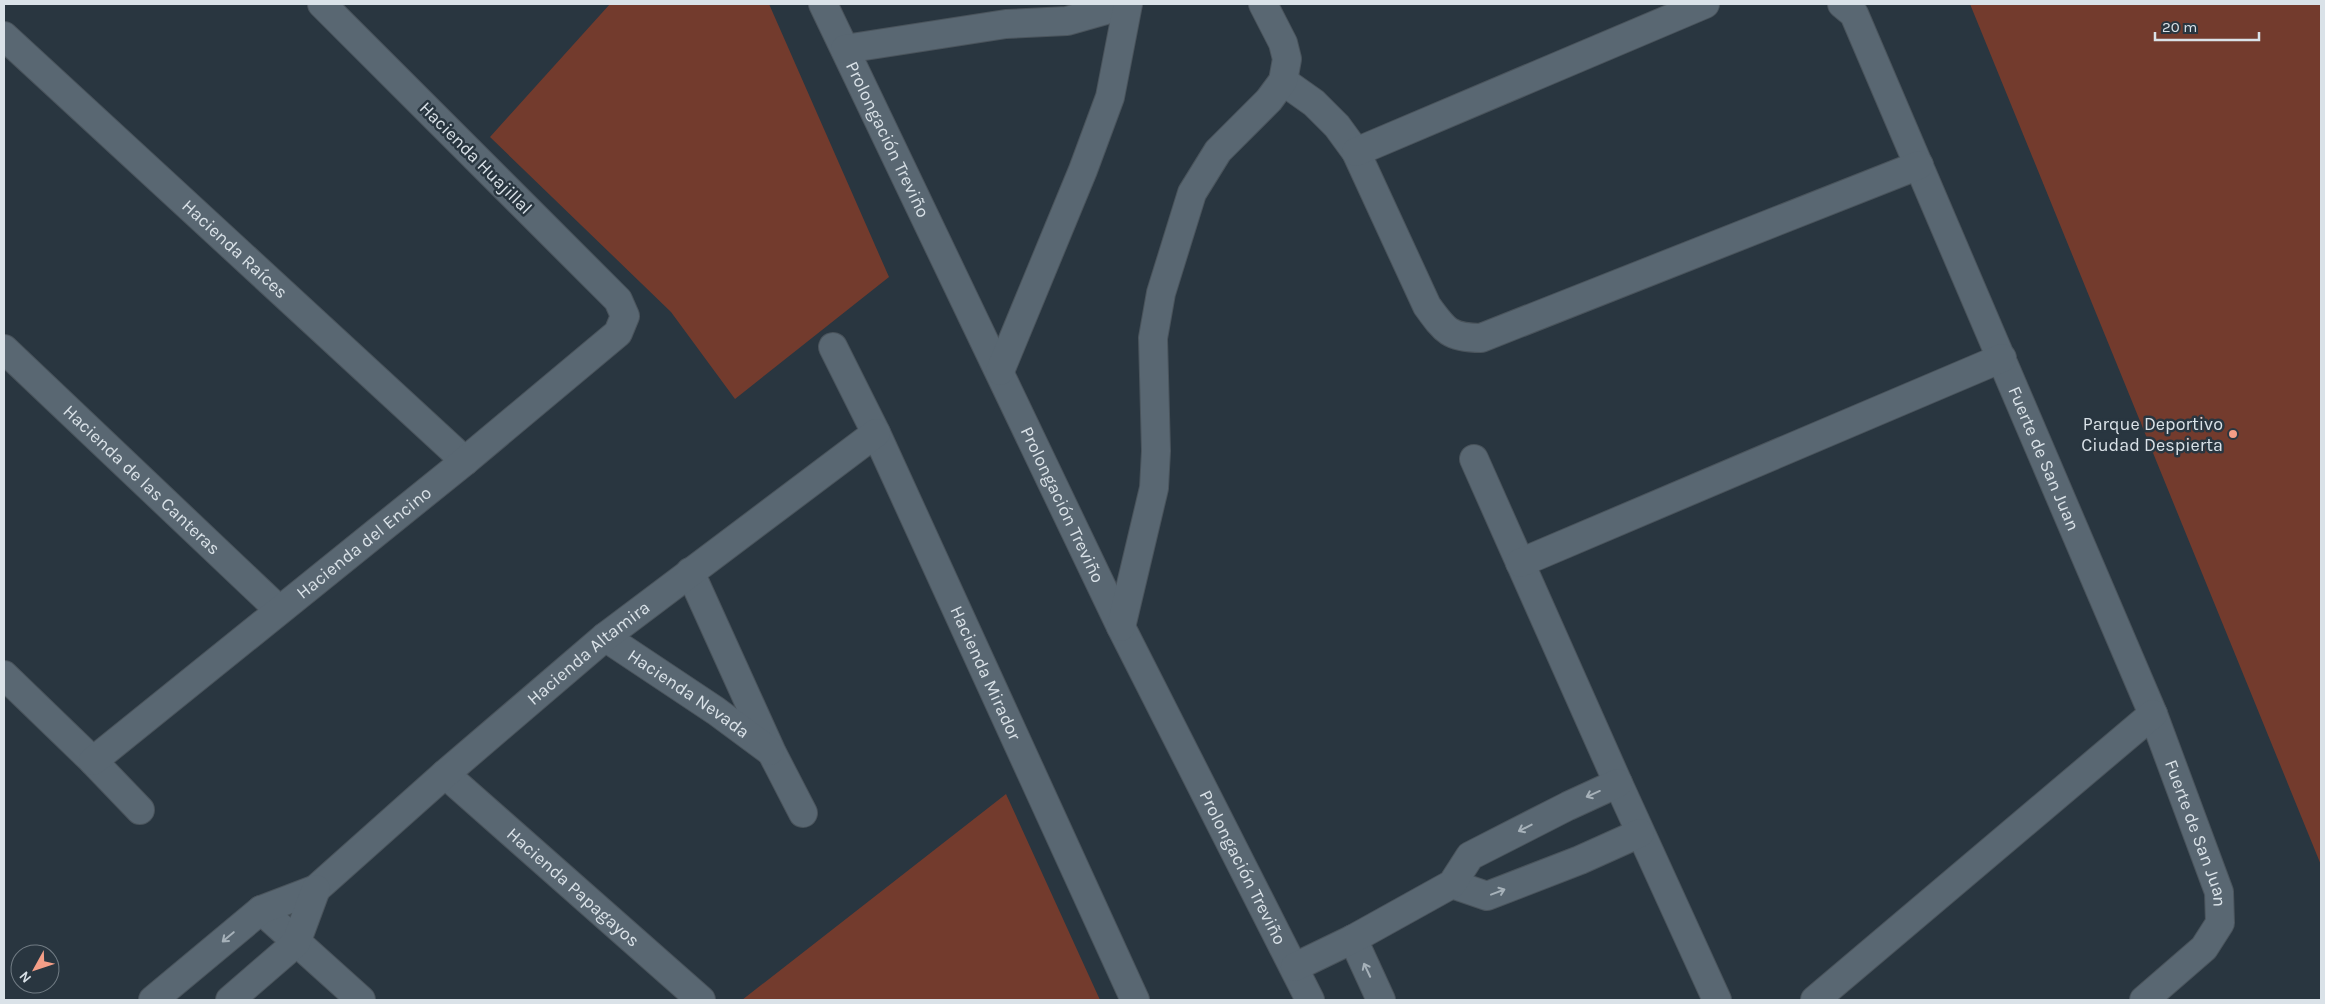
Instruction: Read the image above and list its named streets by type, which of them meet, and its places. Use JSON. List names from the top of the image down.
{
  "streets": {
    "street": [
      "Prolongación Treviño",
      "Hacienda Huajillal",
      "Hacienda Raíces",
      "Fuerte de San Juan",
      "Hacienda de las Canteras",
      "Hacienda del Encino",
      "Hacienda Altamira",
      "Hacienda Mirador",
      "Hacienda Nevada",
      "Hacienda Papagayos"
    ]
  },
  "crossings": [
    ["Hacienda Huajillal", "Hacienda del Encino"],
    ["Hacienda Raíces", "Hacienda del Encino"],
    ["Hacienda de las Canteras", "Hacienda del Encino"],
    ["Hacienda Altamira", "Hacienda Mirador"],
    ["Hacienda Altamira", "Hacienda Nevada"],
    ["Hacienda Altamira", "Hacienda Papagayos"]
  ],
  "places": ["Parque Deportivo Ciudad Despierta"],
  "scale_bar": "20 m",
  "north": "bottom left"
}
